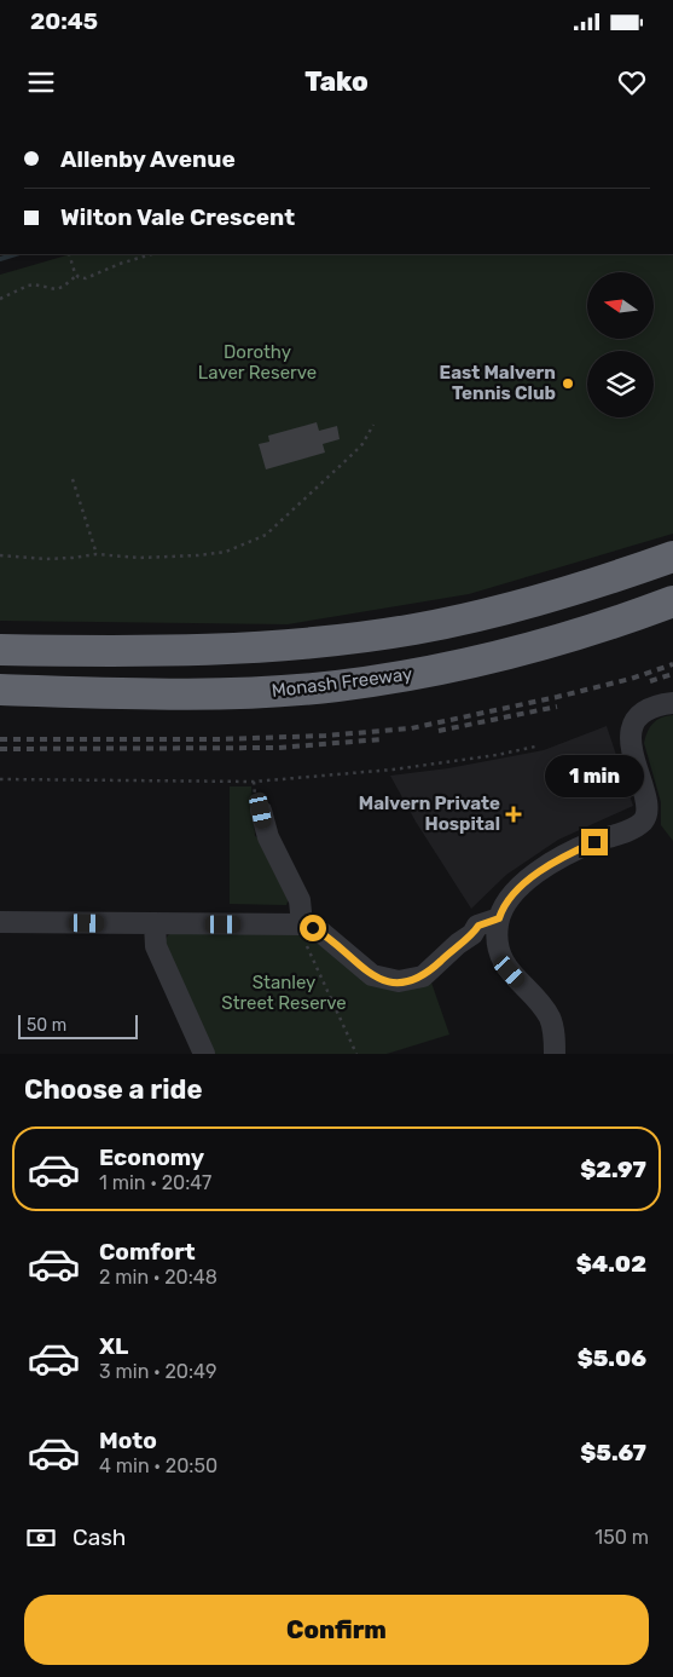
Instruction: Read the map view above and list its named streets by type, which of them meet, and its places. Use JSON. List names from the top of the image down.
{
  "streets": {
    "highway": ["Monash Freeway"]
  },
  "parks": ["Dorothy Laver Reserve", "Stanley Street Reserve"],
  "places": {
    "other": ["East Malvern Tennis Club"],
    "health": ["Malvern Private Hospital"]
  },
  "scale_bar": "50 m",
  "north": "left",
  "page": {
    "status": "20:45",
    "header": "Tako",
    "banner": ["Allenby Avenue", "Wilton Vale Crescent"],
    "bubble": "1 min",
    "scale": "50 m",
    "heading": "Choose a ride",
    "list": [
      {
        "name": "Economy",
        "note": "1 min · 20:47",
        "value": "$2.97"
      },
      {
        "name": "Comfort",
        "note": "2 min · 20:48",
        "value": "$4.02"
      },
      {
        "name": "XL",
        "note": "3 min · 20:49",
        "value": "$5.06"
      },
      {
        "name": "Moto",
        "note": "4 min · 20:50",
        "value": "$5.67"
      }
    ],
    "pay": ["Cash", "150 m"],
    "buttons": "Confirm"
  }
}
